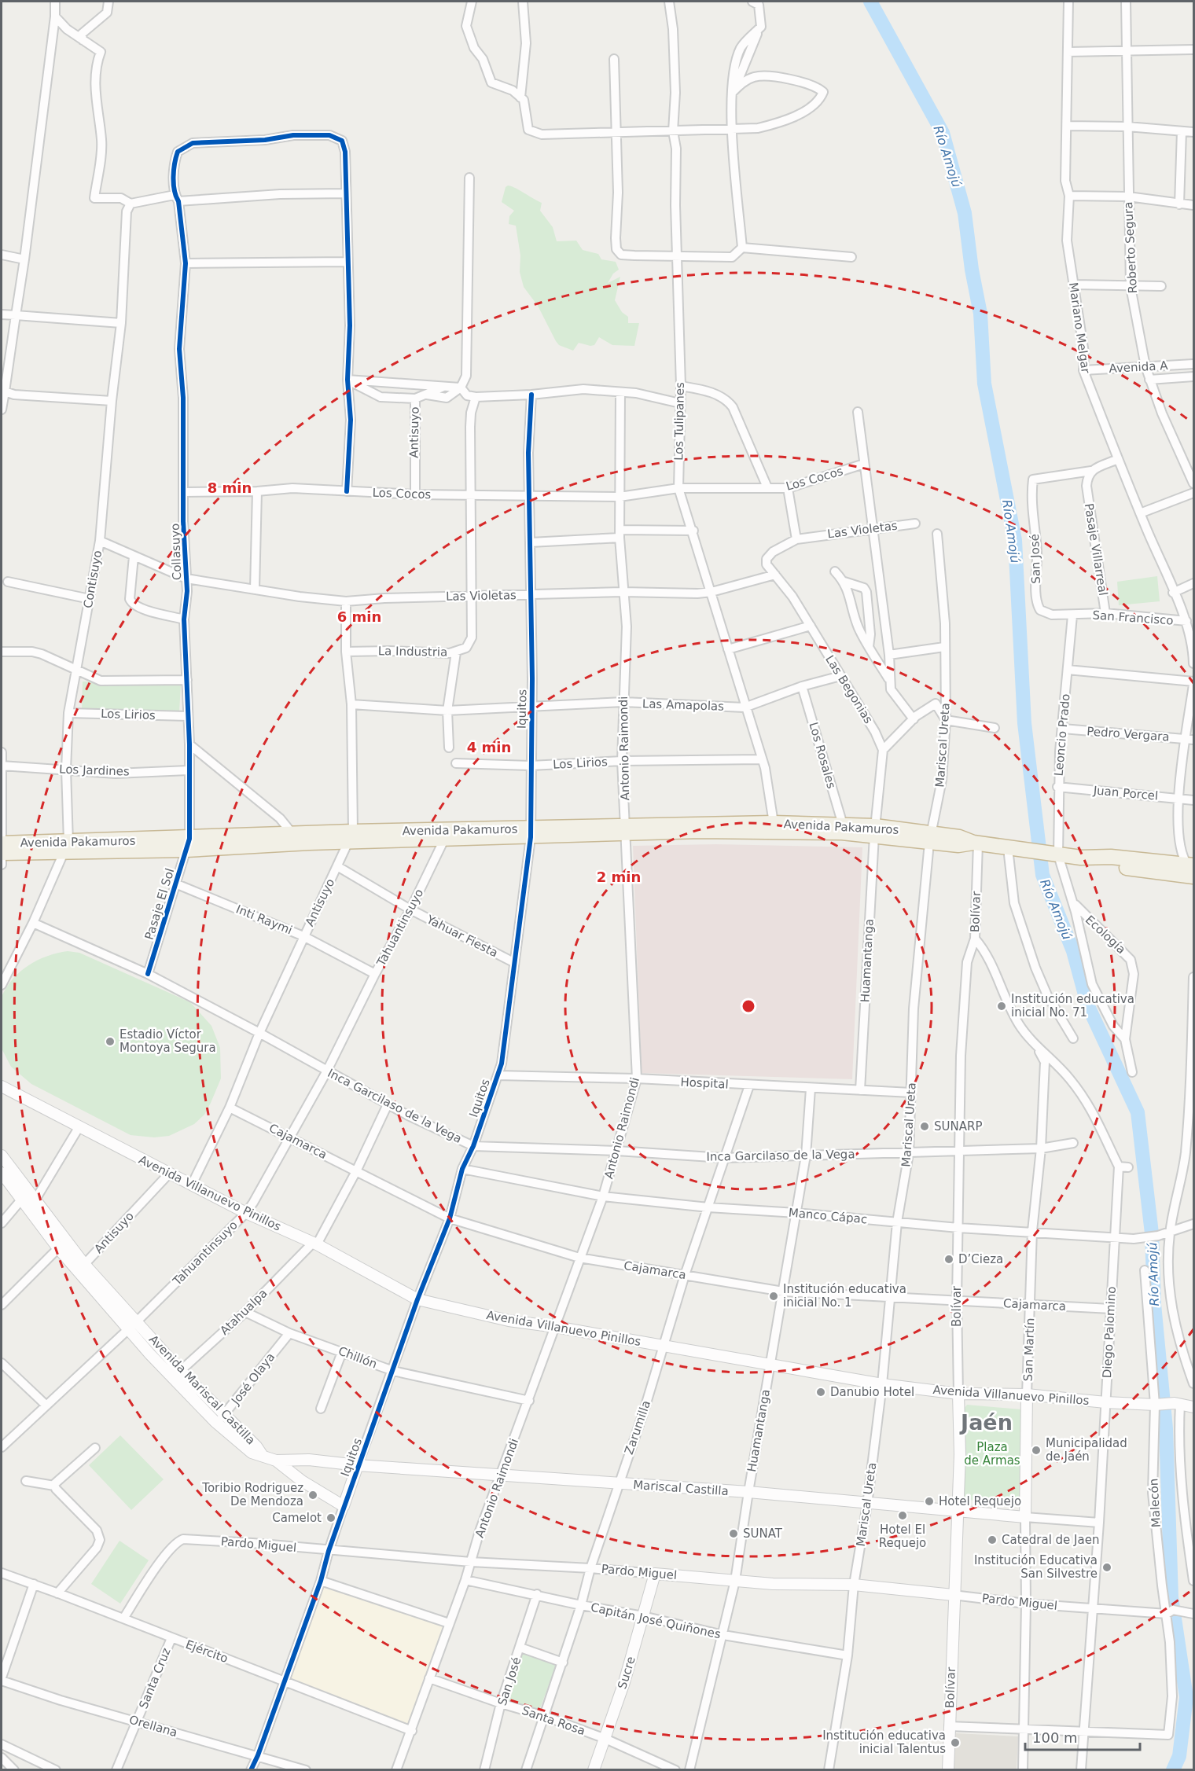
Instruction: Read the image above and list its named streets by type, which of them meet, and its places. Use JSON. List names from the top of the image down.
{
  "streets": {
    "highway": ["Avenida Pakamuros"],
    "street": [
      "Roberto Segura",
      "Mariano Melgar",
      "Avenida A",
      "Los Tulipanes",
      "Antisuyo",
      "Los Cocos",
      "Las Violetas",
      "Pasaje Villarreal",
      "Collasuyo",
      "San José",
      "Contisuyo",
      "San Francisco",
      "La Industria",
      "Las Begonias",
      "Las Amapolas",
      "Iquitos",
      "Los Lirios",
      "Pedro Vergara",
      "Leoncio Prado",
      "Mariscal Ureta",
      "Antonio Raimondi",
      "Los Rosales",
      "Los Jardines",
      "Juan Porcel",
      "Pasaje El Sol",
      "Bolívar",
      "Inti Raymi",
      "Tahuantinsuyo",
      "Ecología",
      "Yahuar Fiesta",
      "Huamantanga",
      "Hospital",
      "Inca Garcilaso de la Vega",
      "Cajamarca",
      "Avenida Villanuevo Pinillos",
      "Manco Cápac",
      "Atahualpa",
      "Diego Palomino",
      "San Martín",
      "Chillón",
      "José Olaya",
      "Avenida Mariscal Castilla",
      "Zarumilla",
      "Mariscal Castilla",
      "Malecón",
      "Pardo Miguel",
      "Capitán José Quiñones",
      "Ejército",
      "Sucre",
      "Santa Cruz",
      "Santa Rosa",
      "Orellana"
    ]
  },
  "crossings": [
    ["Roberto Segura", "Avenida A"],
    ["Mariano Melgar", "Avenida A"],
    ["Mariano Melgar", "San Francisco"],
    ["Los Tulipanes", "Los Cocos"],
    ["Los Tulipanes", "Las Violetas"],
    ["Los Tulipanes", "Las Amapolas"],
    ["Los Tulipanes", "Los Lirios"],
    ["Los Tulipanes", "Avenida Pakamuros"],
    ["Antisuyo", "Los Cocos"],
    ["Antisuyo", "Las Violetas"],
    ["Antisuyo", "La Industria"],
    ["Antisuyo", "Las Amapolas"],
    ["Antisuyo", "Avenida Pakamuros"],
    ["Antisuyo", "Inti Raymi"],
    ["Antisuyo", "Yahuar Fiesta"],
    ["Antisuyo", "Inca Garcilaso de la Vega"],
    ["Antisuyo", "Cajamarca"],
    ["Antisuyo", "Avenida Villanuevo Pinillos"],
    ["Antisuyo", "Avenida Mariscal Castilla"],
    ["Los Cocos", "Collasuyo"],
    ["Los Cocos", "Iquitos"],
    ["Los Cocos", "Antonio Raimondi"],
    ["Las Violetas", "Collasuyo"],
    ["Las Violetas", "Contisuyo"],
    ["Las Violetas", "La Industria"],
    ["Las Violetas", "Las Begonias"],
    ["Las Violetas", "Iquitos"],
    ["Las Violetas", "Antonio Raimondi"],
    ["Pasaje Villarreal", "San José"],
    ["Pasaje Villarreal", "San Francisco"],
    ["Collasuyo", "Los Lirios"],
    ["Collasuyo", "Los Jardines"],
    ["Collasuyo", "Avenida Pakamuros"],
    ["Collasuyo", "Pasaje El Sol"],
    ["San José", "San Francisco"],
    ["San José", "Capitán José Quiñones"],
    ["San José", "Santa Rosa"],
    ["Contisuyo", "Los Lirios"],
    ["Contisuyo", "Los Jardines"],
    ["Contisuyo", "Avenida Pakamuros"],
    ["Contisuyo", "Inca Garcilaso de la Vega"],
    ["San Francisco", "Leoncio Prado"],
    ["Las Begonias", "Las Amapolas"],
    ["Las Amapolas", "Iquitos"],
    ["Las Amapolas", "Antonio Raimondi"],
    ["Las Amapolas", "Los Rosales"],
    ["Iquitos", "Los Lirios"],
    ["Iquitos", "Avenida Pakamuros"],
    ["Iquitos", "Yahuar Fiesta"],
    ["Iquitos", "Hospital"],
    ["Iquitos", "Inca Garcilaso de la Vega"],
    ["Iquitos", "Cajamarca"],
    ["Iquitos", "Avenida Villanuevo Pinillos"],
    ["Iquitos", "Manco Cápac"],
    ["Iquitos", "Chillón"],
    ["Iquitos", "Mariscal Castilla"],
    ["Iquitos", "Pardo Miguel"],
    ["Iquitos", "Ejército"],
    ["Iquitos", "Orellana"],
    ["Los Lirios", "Antonio Raimondi"],
    ["Pedro Vergara", "Leoncio Prado"],
    ["Leoncio Prado", "Juan Porcel"],
    ["Leoncio Prado", "Avenida Pakamuros"],
    ["Leoncio Prado", "Ecología"],
    ["Mariscal Ureta", "Avenida Pakamuros"],
    ["Mariscal Ureta", "Hospital"],
    ["Mariscal Ureta", "Inca Garcilaso de la Vega"],
    ["Mariscal Ureta", "Cajamarca"],
    ["Mariscal Ureta", "Avenida Villanuevo Pinillos"],
    ["Mariscal Ureta", "Manco Cápac"],
    ["Mariscal Ureta", "Mariscal Castilla"],
    ["Mariscal Ureta", "Pardo Miguel"],
    ["Mariscal Ureta", "Capitán José Quiñones"],
    ["Antonio Raimondi", "Avenida Pakamuros"],
    ["Antonio Raimondi", "Hospital"],
    ["Antonio Raimondi", "Inca Garcilaso de la Vega"],
    ["Antonio Raimondi", "Cajamarca"],
    ["Antonio Raimondi", "Avenida Villanuevo Pinillos"],
    ["Antonio Raimondi", "Manco Cápac"],
    ["Antonio Raimondi", "Chillón"],
    ["Antonio Raimondi", "Mariscal Castilla"],
    ["Antonio Raimondi", "Pardo Miguel"],
    ["Antonio Raimondi", "Capitán José Quiñones"],
    ["Antonio Raimondi", "Ejército"],
    ["Antonio Raimondi", "Santa Rosa"],
    ["Los Rosales", "Avenida Pakamuros"],
    ["Avenida Pakamuros", "Pasaje El Sol"],
    ["Avenida Pakamuros", "Bolívar"],
    ["Avenida Pakamuros", "Tahuantinsuyo"],
    ["Avenida Pakamuros", "Huamantanga"],
    ["Pasaje El Sol", "Inti Raymi"],
    ["Pasaje El Sol", "Inca Garcilaso de la Vega"],
    ["Bolívar", "Inca Garcilaso de la Vega"],
    ["Bolívar", "Cajamarca"],
    ["Bolívar", "Avenida Villanuevo Pinillos"],
    ["Bolívar", "Manco Cápac"],
    ["Bolívar", "Diego Palomino"],
    ["Bolívar", "Mariscal Castilla"],
    ["Bolívar", "Pardo Miguel"],
    ["Inti Raymi", "Tahuantinsuyo"],
    ["Tahuantinsuyo", "Yahuar Fiesta"],
    ["Tahuantinsuyo", "Inca Garcilaso de la Vega"],
    ["Tahuantinsuyo", "Cajamarca"],
    ["Tahuantinsuyo", "Avenida Villanuevo Pinillos"],
    ["Tahuantinsuyo", "Avenida Mariscal Castilla"],
    ["Huamantanga", "Hospital"],
    ["Huamantanga", "Inca Garcilaso de la Vega"],
    ["Huamantanga", "Cajamarca"],
    ["Huamantanga", "Avenida Villanuevo Pinillos"],
    ["Huamantanga", "Manco Cápac"],
    ["Huamantanga", "Mariscal Castilla"],
    ["Huamantanga", "Pardo Miguel"],
    ["Huamantanga", "Capitán José Quiñones"],
    ["Hospital", "Zarumilla"],
    ["Inca Garcilaso de la Vega", "Atahualpa"],
    ["Inca Garcilaso de la Vega", "San Martín"],
    ["Inca Garcilaso de la Vega", "Zarumilla"],
    ["Cajamarca", "Atahualpa"],
    ["Cajamarca", "Diego Palomino"],
    ["Cajamarca", "San Martín"],
    ["Cajamarca", "Zarumilla"],
    ["Avenida Villanuevo Pinillos", "Atahualpa"],
    ["Avenida Villanuevo Pinillos", "Diego Palomino"],
    ["Avenida Villanuevo Pinillos", "San Martín"],
    ["Avenida Villanuevo Pinillos", "Zarumilla"],
    ["Avenida Villanuevo Pinillos", "Malecón"],
    ["Manco Cápac", "Diego Palomino"],
    ["Manco Cápac", "San Martín"],
    ["Manco Cápac", "Zarumilla"],
    ["Atahualpa", "Chillón"],
    ["Atahualpa", "Avenida Mariscal Castilla"],
    ["Diego Palomino", "San Martín"],
    ["Diego Palomino", "Mariscal Castilla"],
    ["Diego Palomino", "Malecón"],
    ["Diego Palomino", "Pardo Miguel"],
    ["San Martín", "Mariscal Castilla"],
    ["San Martín", "Pardo Miguel"],
    ["Chillón", "José Olaya"],
    ["José Olaya", "Avenida Mariscal Castilla"],
    ["Avenida Mariscal Castilla", "Mariscal Castilla"],
    ["Zarumilla", "Mariscal Castilla"],
    ["Zarumilla", "Pardo Miguel"],
    ["Zarumilla", "Capitán José Quiñones"],
    ["Zarumilla", "Santa Rosa"],
    ["Malecón", "Pardo Miguel"],
    ["Pardo Miguel", "Ejército"],
    ["Pardo Miguel", "Sucre"],
    ["Capitán José Quiñones", "Sucre"],
    ["Ejército", "Santa Cruz"],
    ["Sucre", "Santa Rosa"],
    ["Santa Cruz", "Orellana"]
  ],
  "districts": ["Jaén"],
  "water": ["Río Amojú"],
  "parks": ["Plaza de Armas"],
  "places": [
    "Institución educativa inicial No. 71",
    "Estadio Víctor Montoya Segura",
    "SUNARP",
    "D’Cieza",
    "Institución educativa inicial No. 1",
    "Danubio Hotel",
    "Municipalidad de Jaén",
    "Toribio Rodriguez De Mendoza",
    "Hotel Requejo",
    "Hotel El Requejo",
    "Camelot",
    "SUNAT",
    "Catedral de Jaen",
    "Institución Educativa San Silvestre",
    "Institución educativa inicial Talentus"
  ],
  "scale_bar": "100 m",
  "rings": [
    "8 min",
    "6 min",
    "4 min",
    "2 min"
  ]
}
